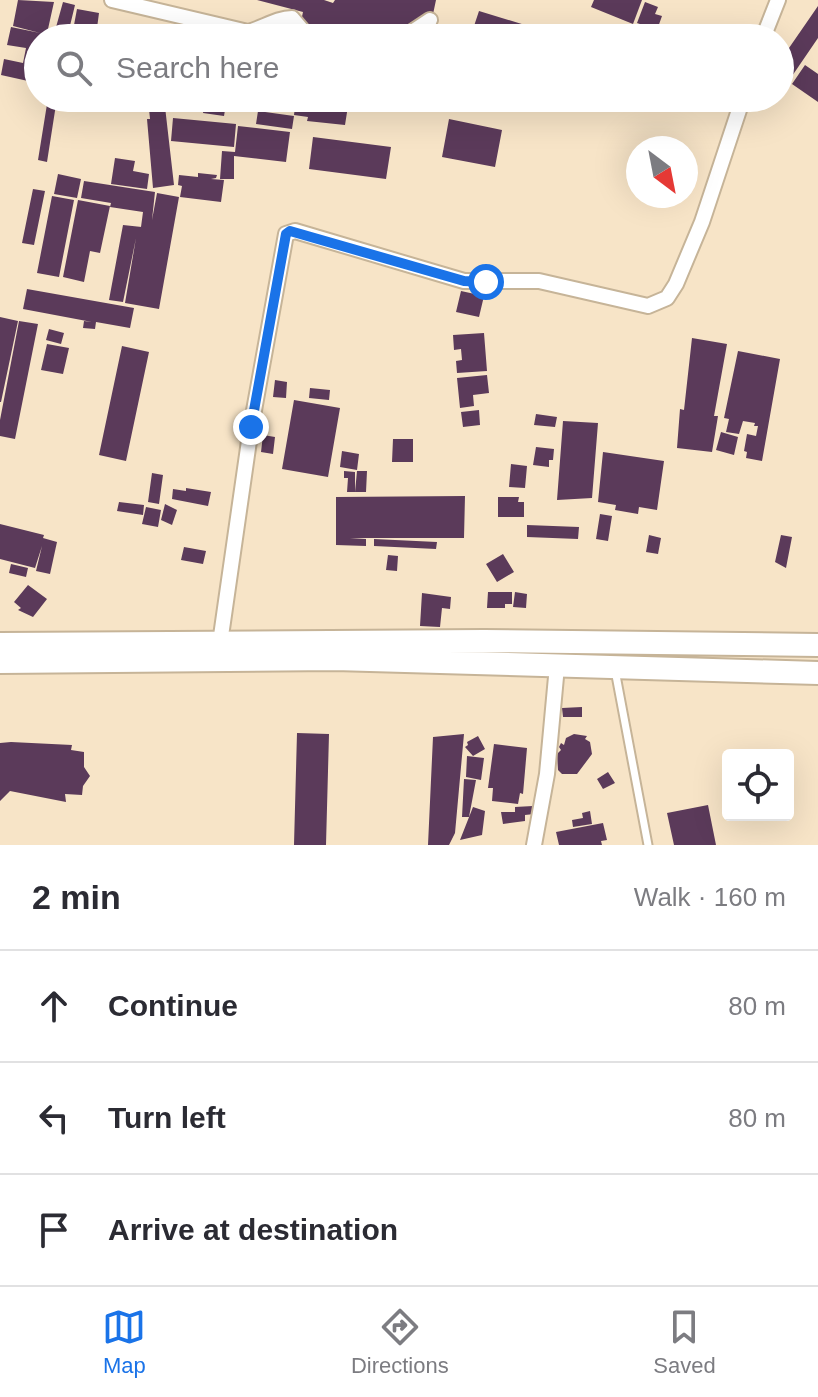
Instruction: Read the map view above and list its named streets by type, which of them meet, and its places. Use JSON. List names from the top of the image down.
{
  "north": "bottom right",
  "page": {
    "search": "Search here",
    "heading": ["2 min", "Walk · 160 m"],
    "list": [
      ["Continue", "80 m"],
      ["Turn left", "80 m"],
      "Arrive at destination"
    ],
    "nav": ["Map", "Directions", "Saved"]
  }
}
